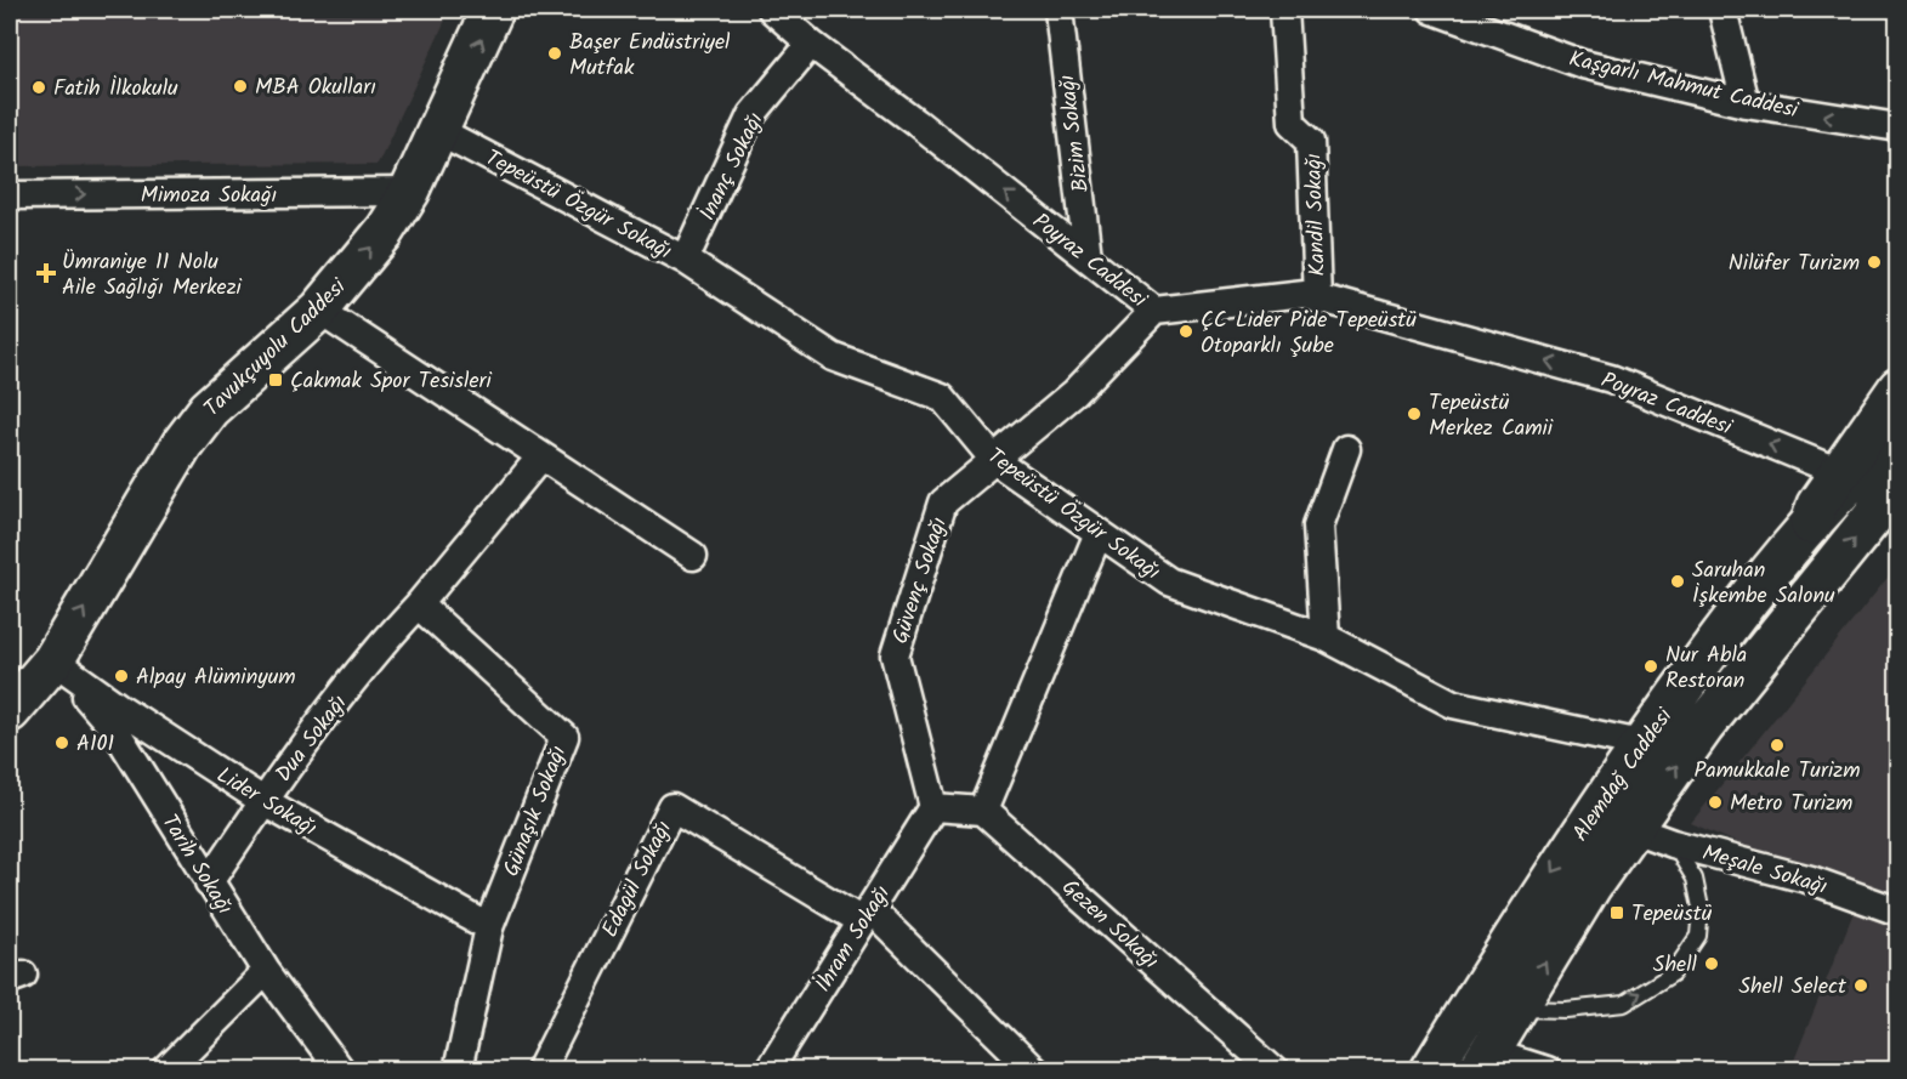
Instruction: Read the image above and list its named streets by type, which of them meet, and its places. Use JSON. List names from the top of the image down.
{
  "streets": {
    "main road": ["Tavukçuyolu Caddesi", "Alemdağ Caddesi"],
    "street": [
      "Kaşgarlı Mahmut Caddesi",
      "Bizim Sokağı",
      "İnanç Sokağı",
      "Mimoza Sokağı",
      "Tepeüstü Özgür Sokağı",
      "Kandil Sokağı",
      "Poyraz Caddesi",
      "Güvenç Sokağı",
      "Dua Sokağı",
      "Lider Sokağı",
      "Günaşık Sokağı",
      "Tarih Sokağı",
      "Meşale Sokağı",
      "Edagül Sokağı",
      "Gezen Sokağı",
      "İhram Sokağı"
    ]
  },
  "crossings": [
    ["Bizim Sokağı", "Poyraz Caddesi"],
    ["İnanç Sokağı", "Tepeüstü Özgür Sokağı"],
    ["İnanç Sokağı", "Poyraz Caddesi"],
    ["Mimoza Sokağı", "Tavukçuyolu Caddesi"],
    ["Tepeüstü Özgür Sokağı", "Tavukçuyolu Caddesi"],
    ["Tepeüstü Özgür Sokağı", "Güvenç Sokağı"],
    ["Tepeüstü Özgür Sokağı", "Alemdağ Caddesi"],
    ["Kandil Sokağı", "Poyraz Caddesi"],
    ["Poyraz Caddesi", "Güvenç Sokağı"],
    ["Tavukçuyolu Caddesi", "Lider Sokağı"],
    ["Tavukçuyolu Caddesi", "Tarih Sokağı"],
    ["Güvenç Sokağı", "İhram Sokağı"],
    ["Dua Sokağı", "Lider Sokağı"],
    ["Dua Sokağı", "Günaşık Sokağı"],
    ["Dua Sokağı", "Tarih Sokağı"],
    ["Alemdağ Caddesi", "Meşale Sokağı"],
    ["Lider Sokağı", "Günaşık Sokağı"],
    ["Lider Sokağı", "Tarih Sokağı"],
    ["Edagül Sokağı", "İhram Sokağı"]
  ],
  "one_way": ["Mimoza Sokağı", "Poyraz Caddesi", "Tavukçuyolu Caddesi"],
  "places": {
    "other": [
      "Başer Endüstriyel Mutfak",
      "MBA Okulları",
      "Fatih İlkokulu",
      "Nilüfer Turizm",
      "ÇC Lider Pide Tepeüstü Otoparklı Şube",
      "Tepeüstü Merkez Camii",
      "Saruhan İşkembe Salonu",
      "Nur Abla Restoran",
      "Alpay Alüminyum",
      "A101",
      "Pamukkale Turizm",
      "Metro Turizm",
      "Shell",
      "Shell Select"
    ],
    "health": ["Ümraniye 11 Nolu Aile Sağlığı Merkezi"],
    "transit": ["Çakmak Spor Tesisleri", "Tepeüstü"]
  }
}
